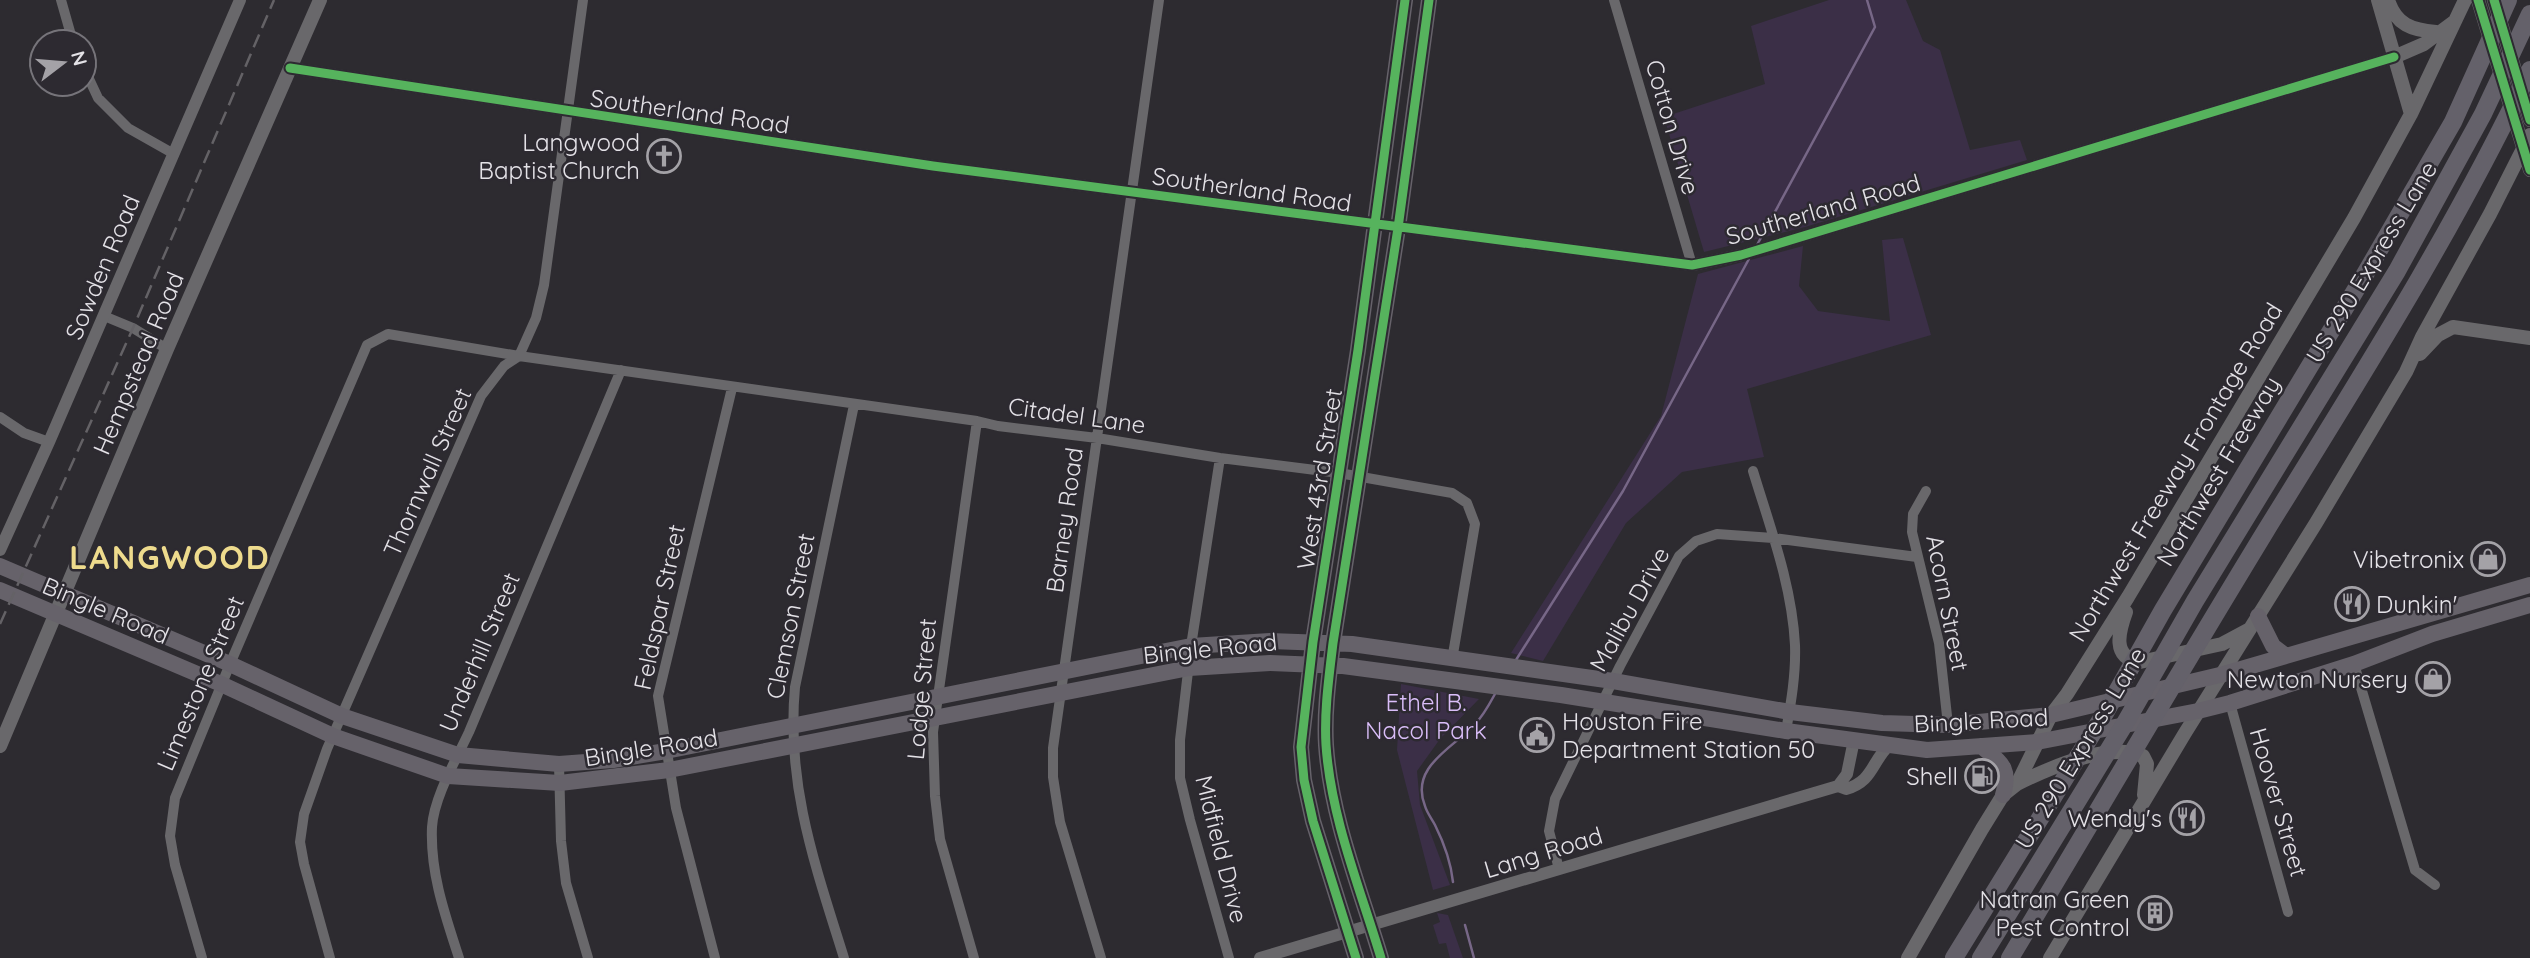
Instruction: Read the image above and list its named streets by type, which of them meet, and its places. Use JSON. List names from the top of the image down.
{
  "streets": {
    "highway": ["US 290 Express Lane", "Northwest Freeway"],
    "main road": [
      "Hempstead Road",
      "Northwest Freeway Frontage Road",
      "West 43rd Street",
      "Bingle Road"
    ],
    "street": [
      "Southerland Road",
      "Cotton Drive",
      "Sowden Road",
      "Citadel Lane",
      "Thornwall Street",
      "Barney Road",
      "Acorn Street",
      "Feldspar Street",
      "Malibu Drive",
      "Clemson Street",
      "Underhill Street",
      "Limestone Street",
      "Lodge Street",
      "Hoover Street",
      "Midfield Drive",
      "Lang Road"
    ]
  },
  "crossings": [
    ["Southerland Road", "Cotton Drive"],
    ["Southerland Road", "Hempstead Road"],
    ["Southerland Road", "Thornwall Street"],
    ["Southerland Road", "West 43rd Street"],
    ["Southerland Road", "Barney Road"],
    ["Hempstead Road", "Bingle Road"],
    ["Citadel Lane", "Thornwall Street"],
    ["Citadel Lane", "West 43rd Street"],
    ["Citadel Lane", "Barney Road"],
    ["Citadel Lane", "Feldspar Street"],
    ["Citadel Lane", "Bingle Road"],
    ["Citadel Lane", "Clemson Street"],
    ["Citadel Lane", "Underhill Street"],
    ["Citadel Lane", "Limestone Street"],
    ["Citadel Lane", "Lodge Street"],
    ["Citadel Lane", "Midfield Drive"],
    ["Thornwall Street", "Bingle Road"],
    ["Thornwall Street", "Limestone Street"],
    ["Northwest Freeway Frontage Road", "Bingle Road"],
    ["West 43rd Street", "Bingle Road"],
    ["West 43rd Street", "Lang Road"],
    ["Barney Road", "Bingle Road"],
    ["Acorn Street", "Malibu Drive"],
    ["Acorn Street", "Bingle Road"],
    ["Feldspar Street", "Bingle Road"],
    ["Malibu Drive", "Bingle Road"],
    ["Malibu Drive", "Lang Road"],
    ["Bingle Road", "Clemson Street"],
    ["Bingle Road", "Underhill Street"],
    ["Bingle Road", "Limestone Street"],
    ["Bingle Road", "Lodge Street"],
    ["Bingle Road", "Hoover Street"],
    ["Bingle Road", "Midfield Drive"],
    ["Bingle Road", "Lang Road"]
  ],
  "districts": ["LANGWOOD"],
  "parks": ["Ethel B. Nacol Park"],
  "places": {
    "church": ["Langwood Baptist Church"],
    "shop": ["Vibetronix", "Newton Nursery"],
    "restaurant": ["Dunkin'", "Wendy's"],
    "public building": ["Houston Fire Department Station 50"],
    "fuel station": ["Shell"],
    "building": ["Natran Green Pest Control"]
  },
  "north": "right"
}
